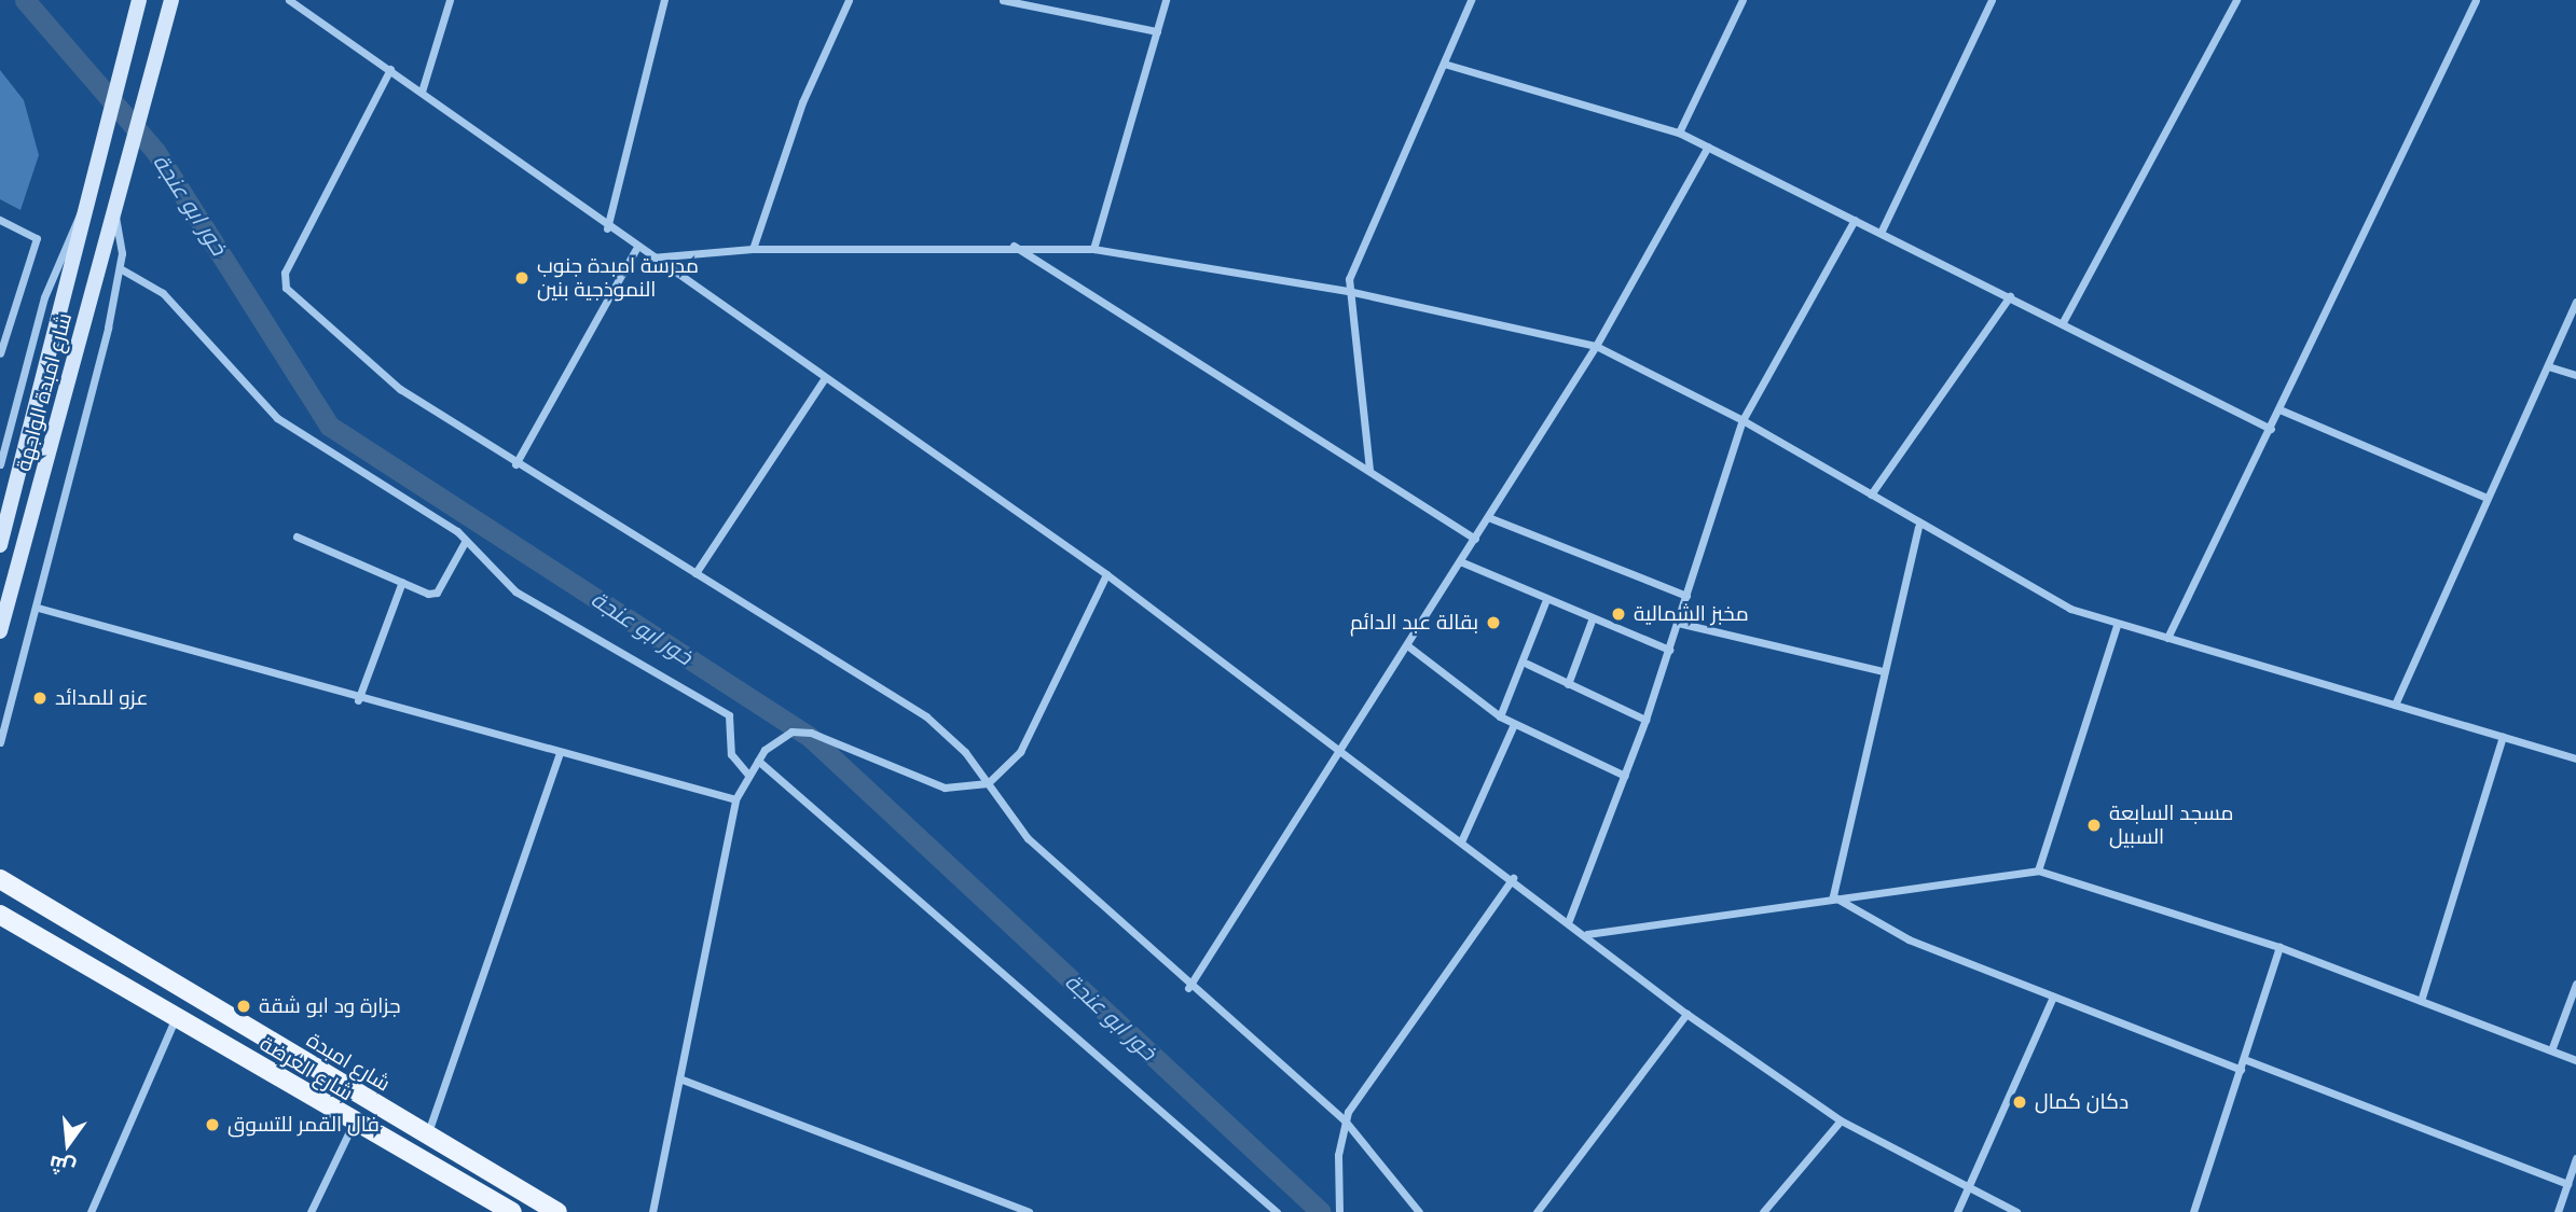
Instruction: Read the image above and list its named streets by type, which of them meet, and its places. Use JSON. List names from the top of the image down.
{
  "streets": {
    "main road": ["شارع امبدة الواجهة", "شارع امبدة", "شارع العرضة"]
  },
  "water": ["خور ابو عنجة"],
  "places": [
    "مدرسة امبدة جنوب النموذجية بنين",
    "مخبز الشمالية",
    "بقالة عبد الدائم",
    "عزو للمدائد",
    "مسجد السابعة السبيل",
    "جزارة ود ابو شقة",
    "دكان كمال",
    "فال القمر للتسوق"
  ],
  "north": "bottom"
}
